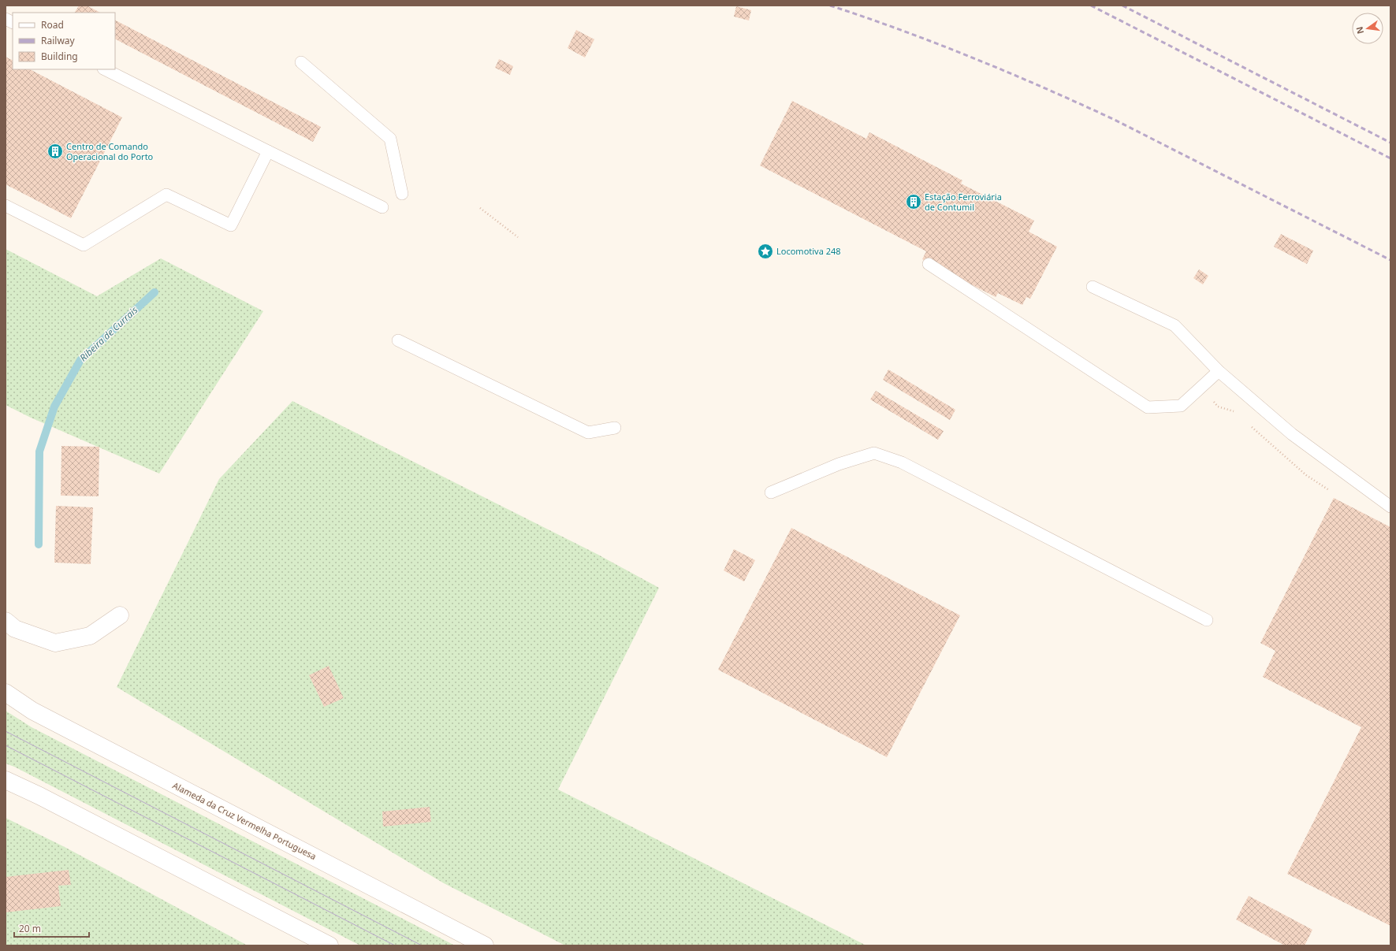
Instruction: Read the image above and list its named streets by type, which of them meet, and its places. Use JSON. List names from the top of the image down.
{
  "streets": {
    "street": ["Alameda da Cruz Vermelha Portuguesa"]
  },
  "water": ["Ribeira de Currais"],
  "places": {
    "building": ["Centro de Comando Operacional do Porto", "Estação Ferroviária de Contumil"],
    "place": ["Locomotiva 248"]
  },
  "legend": ["Road", "Railway", "Building"],
  "scale_bar": "20 m",
  "north": "left"
}
